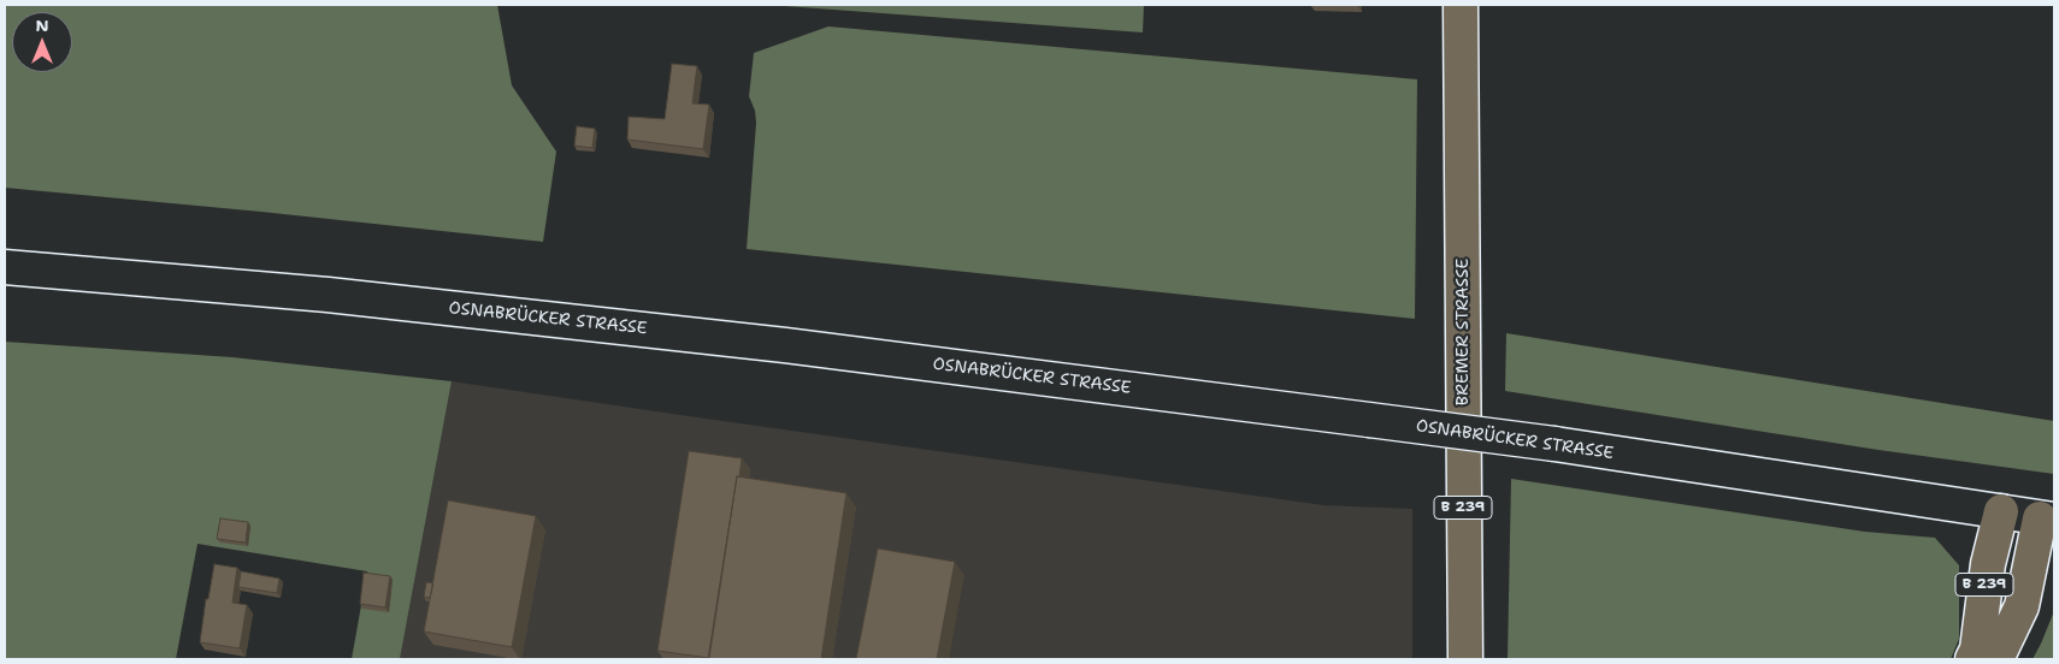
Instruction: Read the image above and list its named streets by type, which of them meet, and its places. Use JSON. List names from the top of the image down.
{
  "streets": {
    "main road": ["OSNABRÜCKER STRASSE", "BREMER STRASSE", "B 239"]
  },
  "crossings": [
    ["OSNABRÜCKER STRASSE", "B 239"]
  ],
  "north": "top"
}
